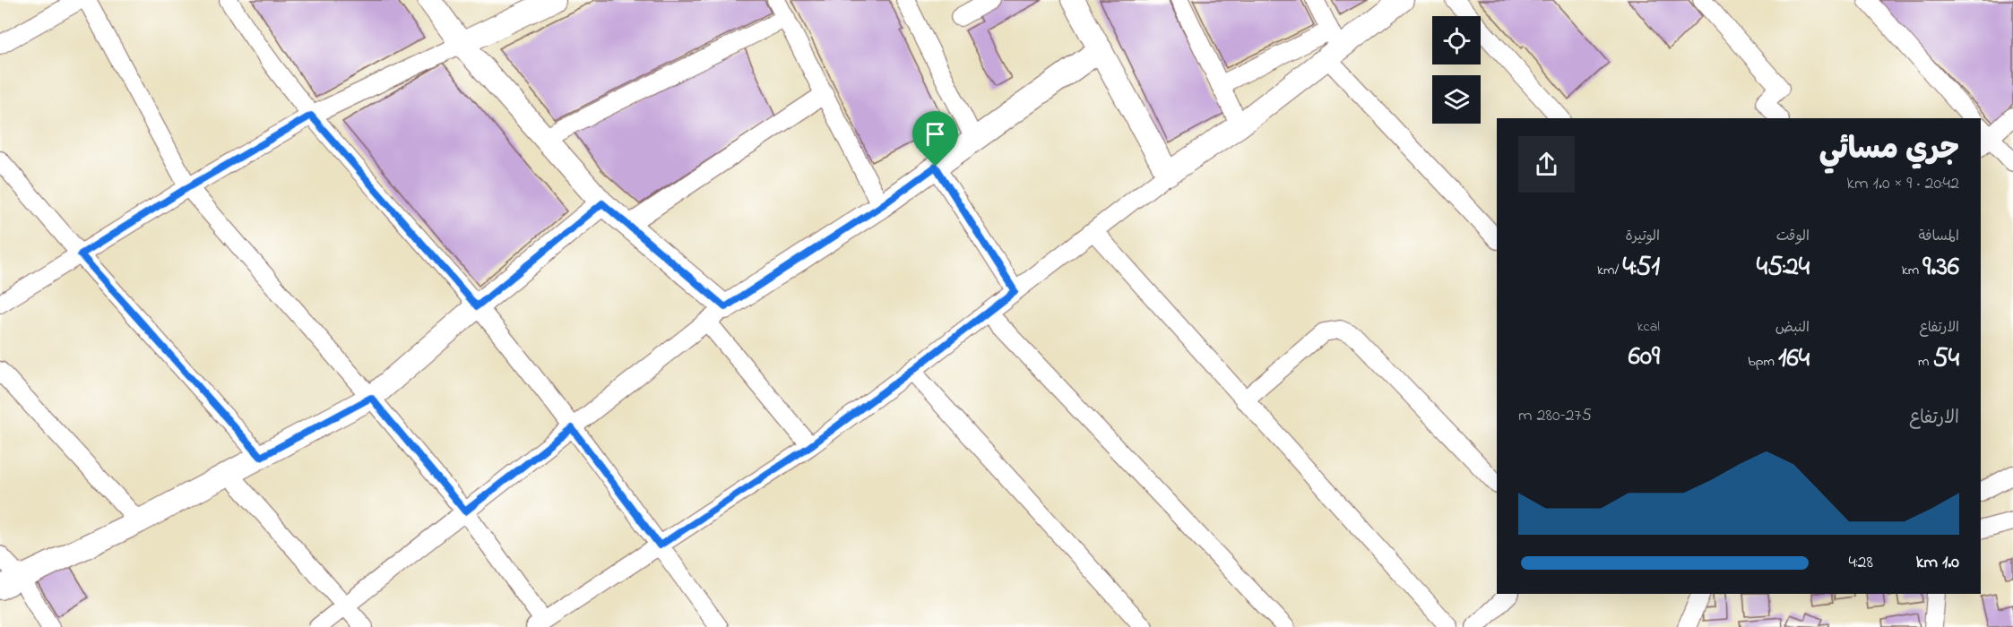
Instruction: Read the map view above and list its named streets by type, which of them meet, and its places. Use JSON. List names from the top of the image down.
{
  "page": {
    "heading": ["جري مسائي", "20:42 · 9 × 1.0 km"],
    "stats": [
      ["المسافة", "9.36 km"],
      ["الوقت", "45:24"],
      ["الوتيرة", "4:51 /km"],
      ["الارتفاع", "54 m"],
      ["النبض", "164 bpm"],
      ["kcal", "609"]
    ],
    "chart": ["الارتفاع", "275–280 m"],
    "list": [
      {
        "name": "1.0 km",
        "note": "4:28"
      }
    ]
  }
}
